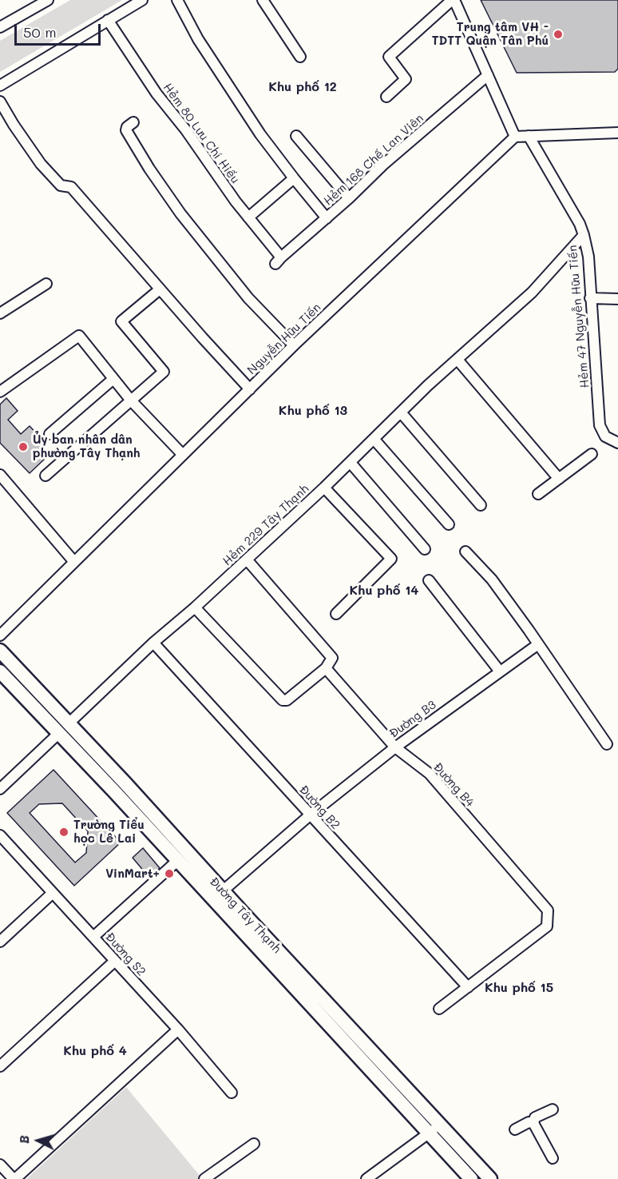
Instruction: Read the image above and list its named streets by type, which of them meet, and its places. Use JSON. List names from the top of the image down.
{
  "streets": {
    "street": [
      "Hẻm 80 Lưu Chí Hiếu",
      "Hẻm 168 Chế Lan Viên",
      "Hẻm 47 Nguyễn Hữu Tiến",
      "Nguyễn Hữu Tiến",
      "Hẻm 229 Tây Thạnh",
      "Đường B3",
      "Đường B4",
      "Đường B2",
      "Đường Tây Thạnh",
      "Đường S2"
    ]
  },
  "crossings": [
    ["Hẻm 80 Lưu Chí Hiếu", "Hẻm 168 Chế Lan Viên"],
    ["Hẻm 47 Nguyễn Hữu Tiến", "Hẻm 229 Tây Thạnh"],
    ["Hẻm 229 Tây Thạnh", "Đường B2"],
    ["Hẻm 229 Tây Thạnh", "Đường Tây Thạnh"],
    ["Đường B3", "Đường B4"],
    ["Đường B3", "Đường B2"],
    ["Đường B3", "Đường Tây Thạnh"],
    ["Đường B4", "Đường B2"]
  ],
  "districts": [
    "Khu phố 12",
    "Khu phố 13",
    "Khu phố 14",
    "Khu phố 15",
    "Khu phố 4"
  ],
  "places": [
    "Trung tâm VH - TDTT Quận Tân Phú",
    "Ủy ban nhân dân phường Tây Thạnh",
    "Trường Tiểu học Lê Lai",
    "VinMart+"
  ],
  "scale_bar": "50 m",
  "north": "left"
}
